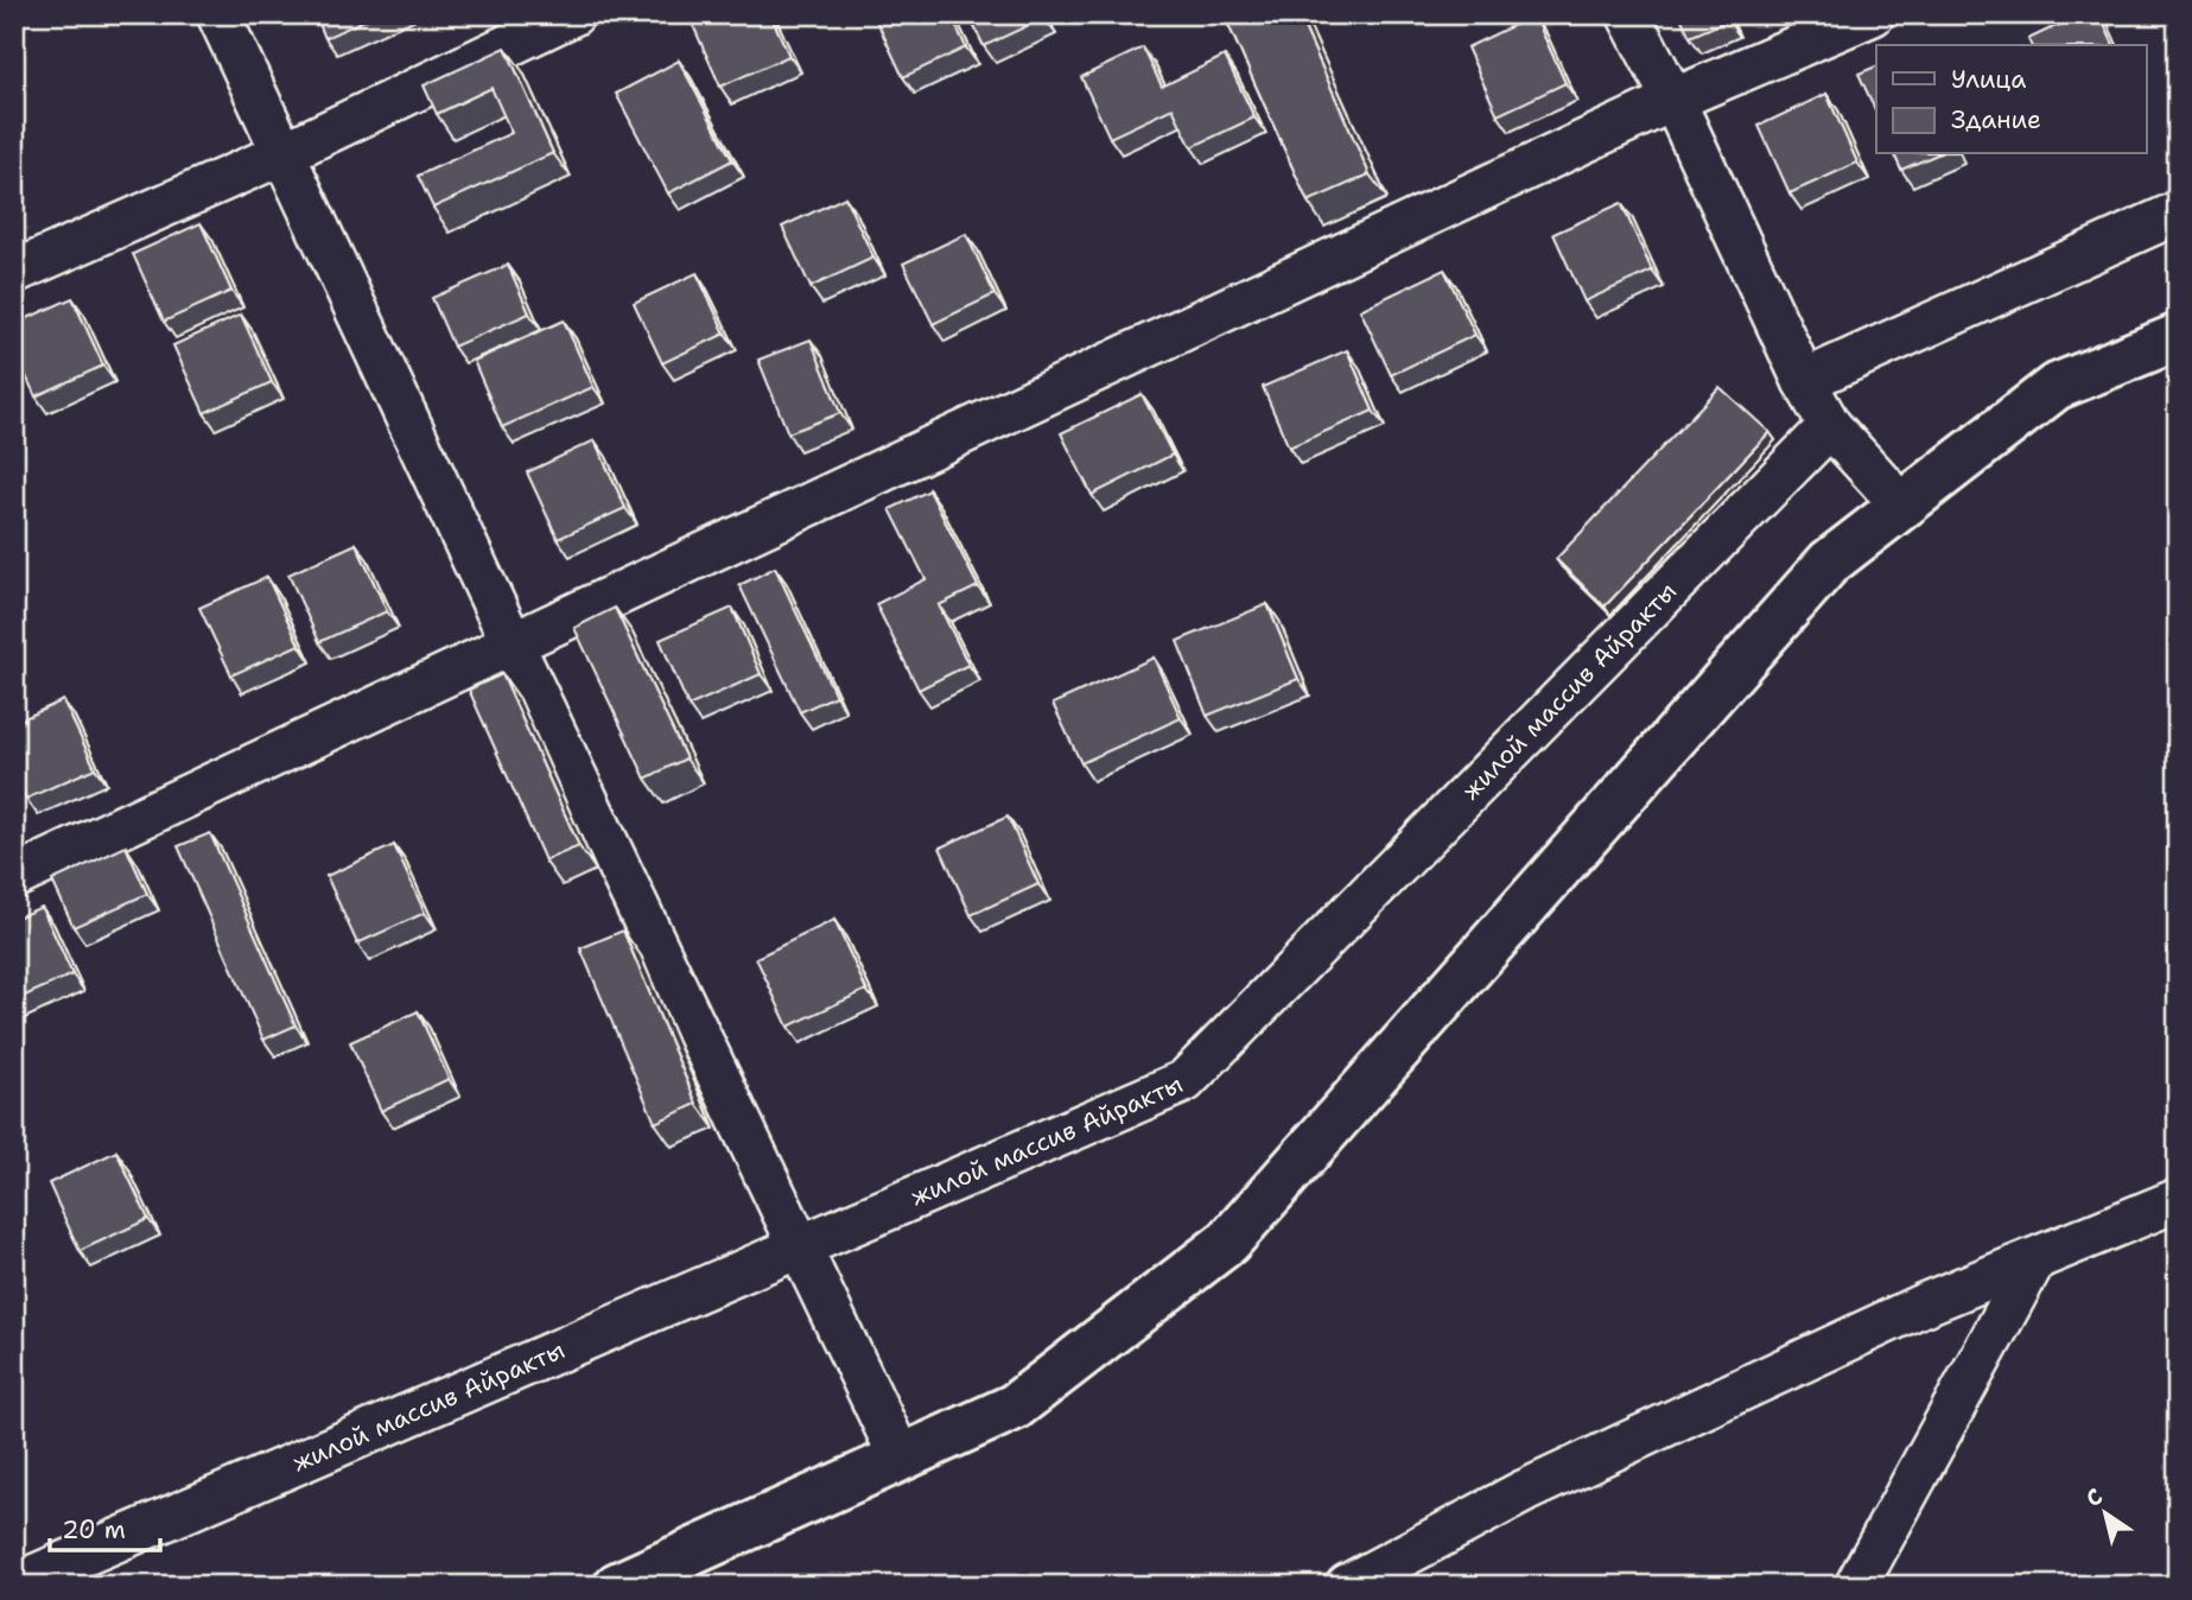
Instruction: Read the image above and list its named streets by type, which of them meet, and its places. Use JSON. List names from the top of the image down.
{
  "streets": {
    "street": ["жилой массив Айракты"]
  },
  "legend": ["Улица", "Здание"],
  "scale_bar": "20 m",
  "north": "top left"
}
